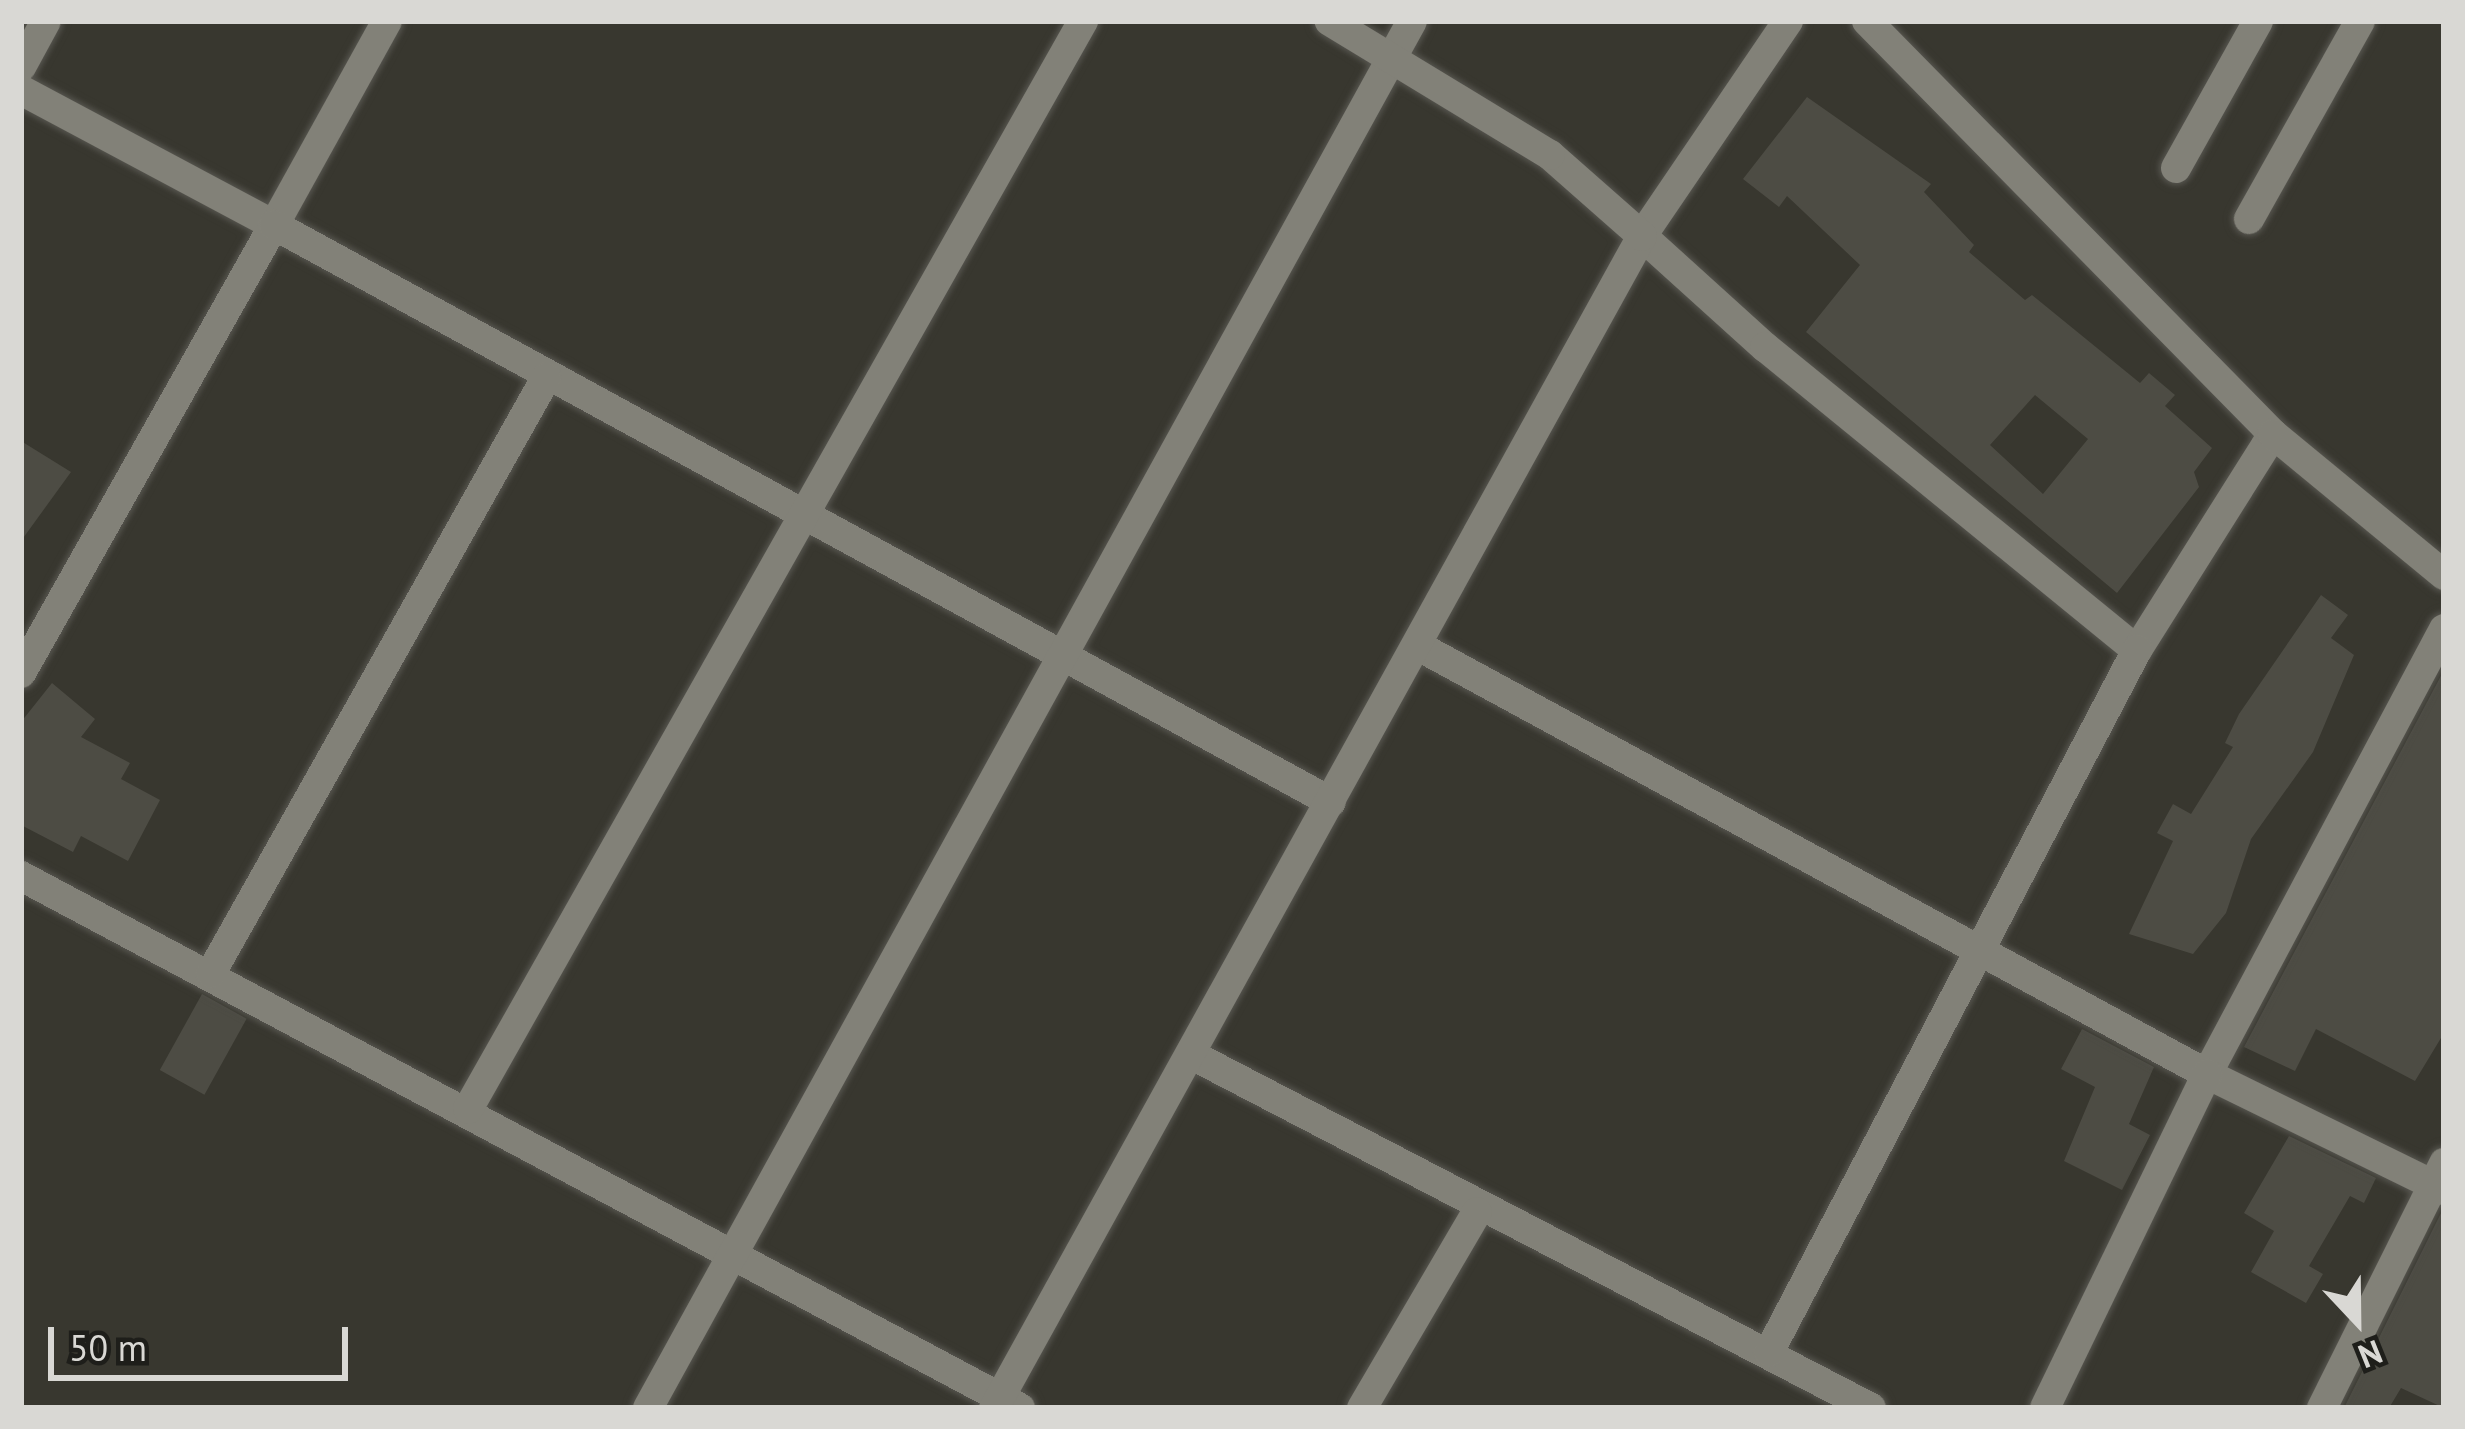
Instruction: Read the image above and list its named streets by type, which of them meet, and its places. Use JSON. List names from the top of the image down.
{
  "scale_bar": "50 m",
  "north": "bottom"
}
